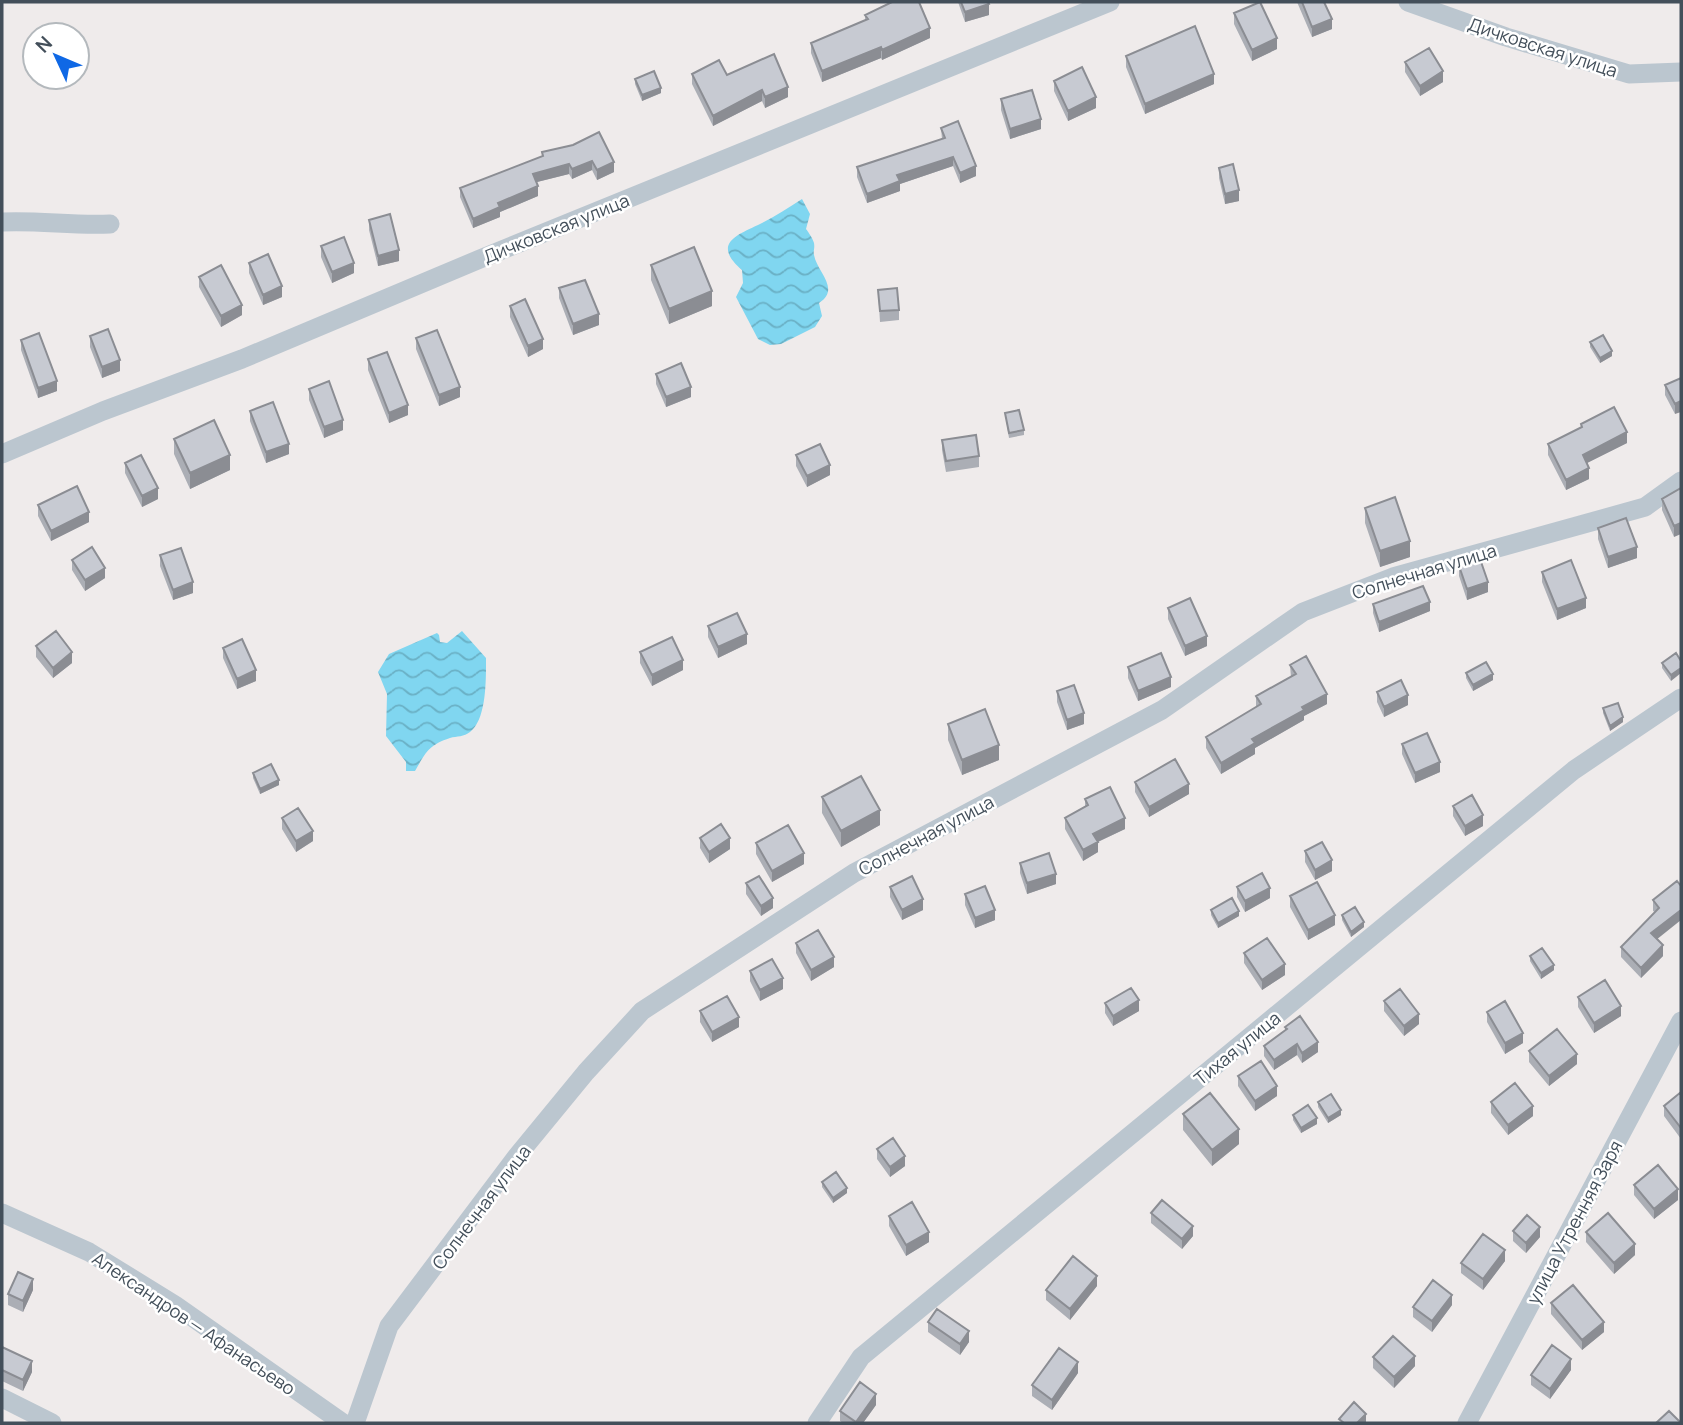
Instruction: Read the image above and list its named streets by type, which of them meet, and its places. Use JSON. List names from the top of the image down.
{
  "streets": {
    "street": [
      "Дичковская улица",
      "Солнечная улица",
      "Тихая улица",
      "улица Утренняя Заря",
      "Александров — Афанасьево"
    ]
  },
  "north": "top left"
}
